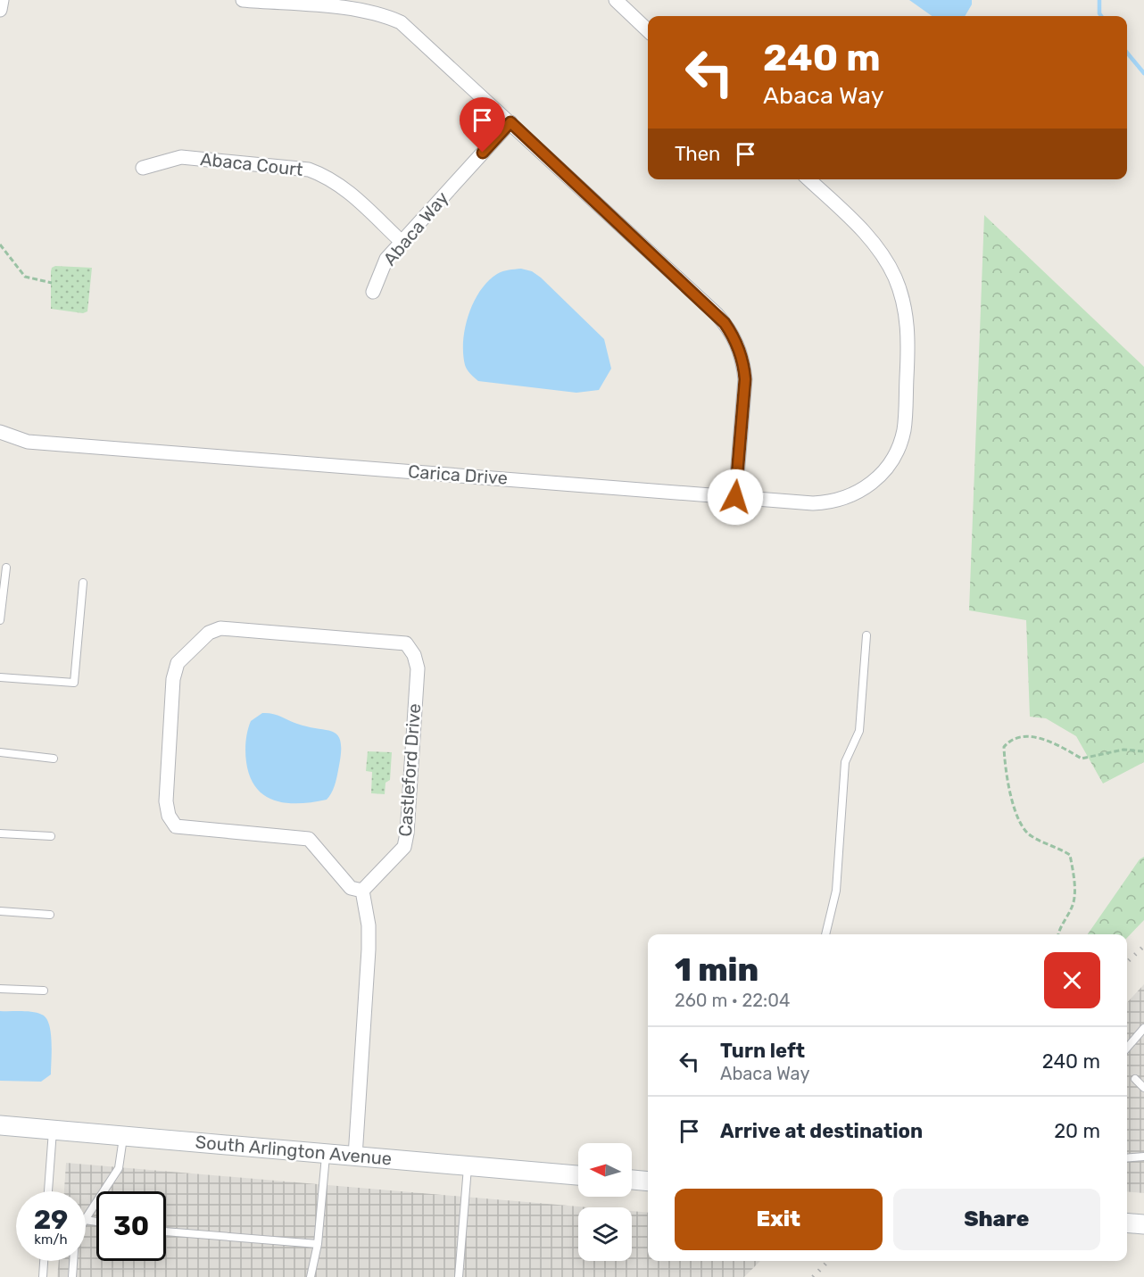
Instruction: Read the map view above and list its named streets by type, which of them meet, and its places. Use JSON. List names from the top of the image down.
{
  "streets": {
    "main road": ["South Arlington Avenue"],
    "street": [
      "Abaca Court",
      "Abaca Way",
      "Carica Drive",
      "Castleford Drive"
    ]
  },
  "crossings": [
    ["Abaca Court", "Abaca Way"]
  ],
  "north": "left",
  "page": {
    "turn": ["240 m", "Abaca Way"],
    "then": "Then",
    "heading": ["1 min", "260 m · 22:04"],
    "list": [
      {
        "name": "Turn left",
        "note": "Abaca Way",
        "value": "240 m"
      },
      {
        "name": "Arrive at destination",
        "value": "20 m"
      }
    ],
    "buttons": ["Exit", "Share"],
    "speed": "29 km/h",
    "limit": "30"
  }
}
